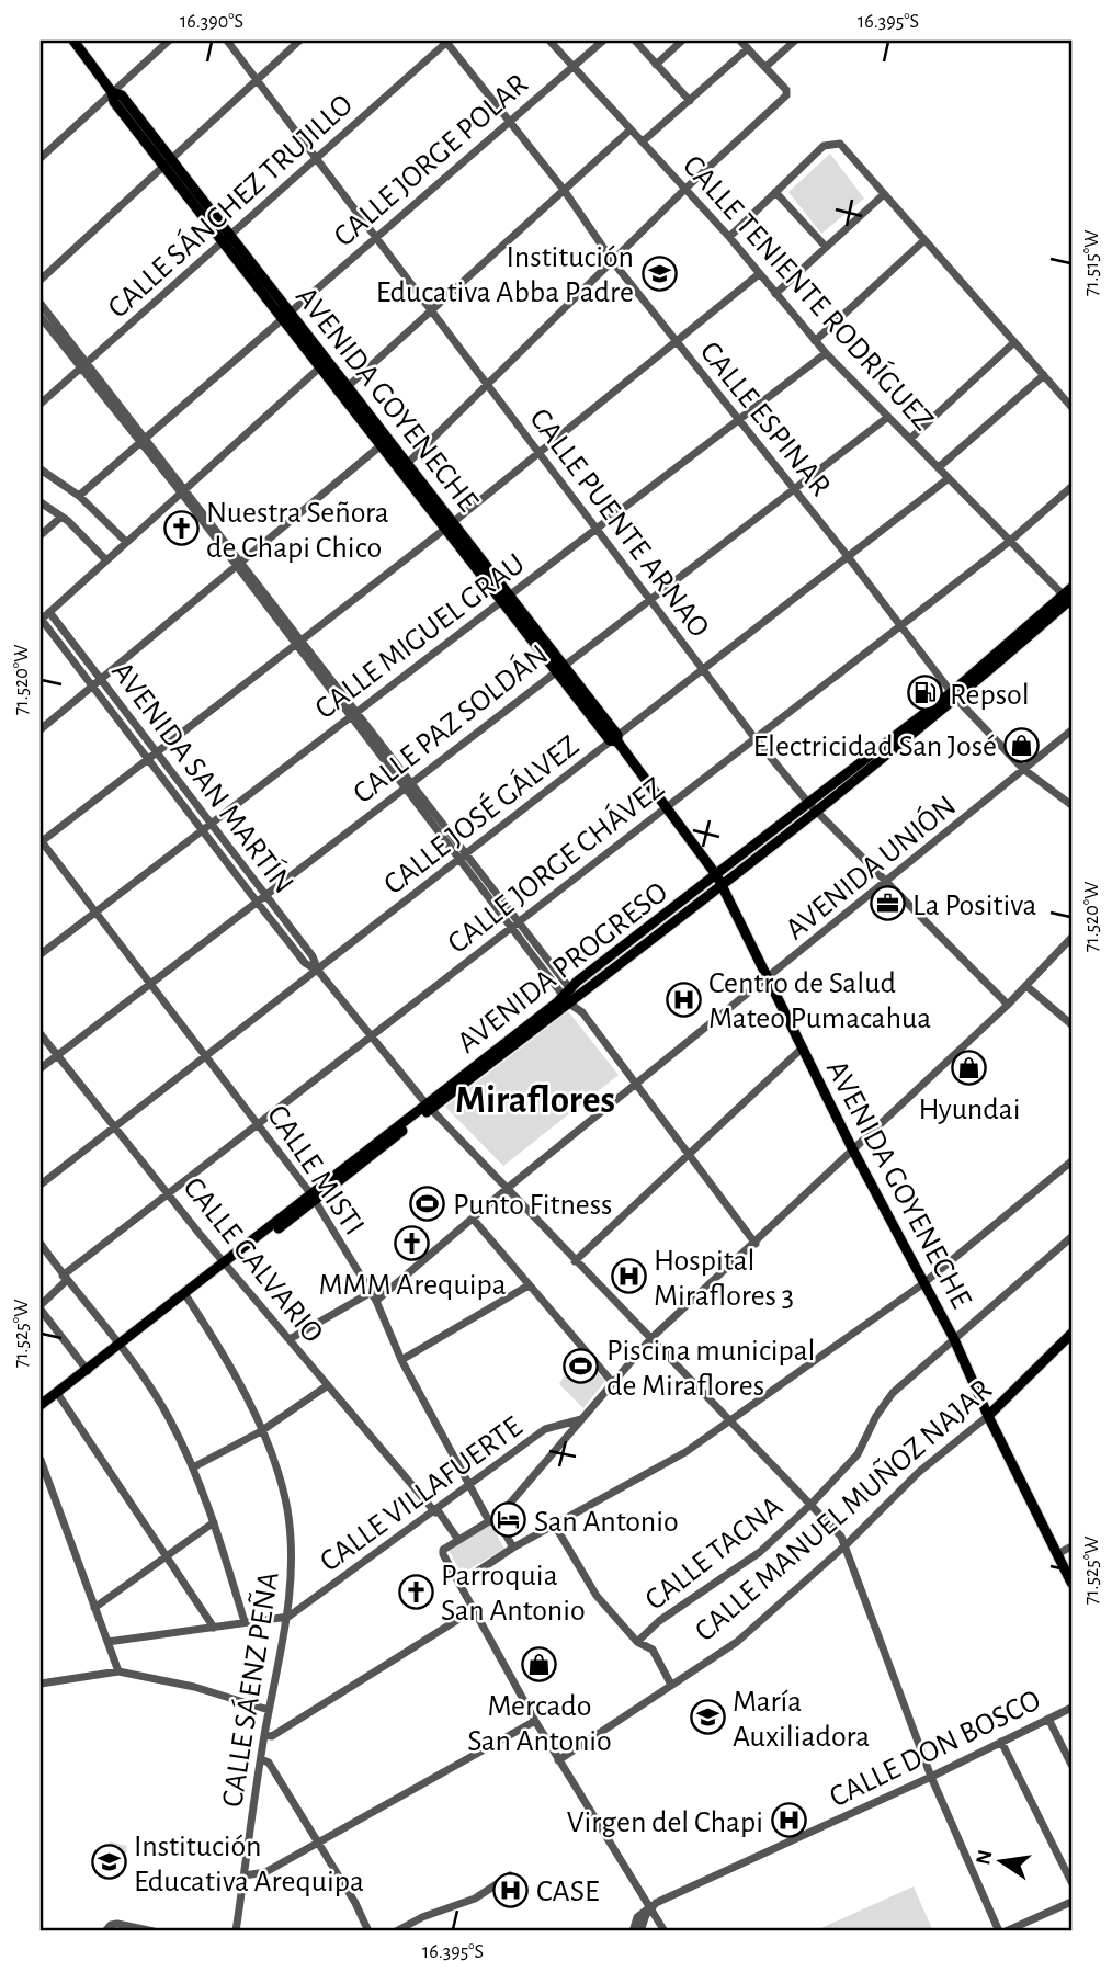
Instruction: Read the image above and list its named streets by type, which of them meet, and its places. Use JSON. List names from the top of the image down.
{
  "streets": {
    "main road": ["AVENIDA GOYENECHE", "AVENIDA PROGRESO", "CALLE MANUEL MUÑOZ NAJAR"],
    "street": [
      "CALLE JORGE POLAR",
      "CALLE SÁNCHEZ TRUJILLO",
      "CALLE TENIENTE RODRÍGUEZ",
      "CALLE ESPINAR",
      "CALLE PUENTE ARNAO",
      "CALLE MIGUEL GRAU",
      "CALLE PAZ SOLDÁN",
      "AVENIDA SAN MARTÍN",
      "CALLE JOSÉ GÁLVEZ",
      "CALLE JORGE CHÁVEZ",
      "AVENIDA UNIÓN",
      "CALLE MISTI",
      "CALLE CALVARIO",
      "CALLE VILLAFUERTE",
      "CALLE TACNA",
      "CALLE SÁENZ PEÑA",
      "CALLE DON BOSCO"
    ]
  },
  "crossings": [
    ["CALLE JORGE POLAR", "CALLE TENIENTE RODRÍGUEZ"],
    ["CALLE JORGE POLAR", "AVENIDA GOYENECHE"],
    ["CALLE JORGE POLAR", "CALLE ESPINAR"],
    ["CALLE JORGE POLAR", "CALLE PUENTE ARNAO"],
    ["CALLE SÁNCHEZ TRUJILLO", "AVENIDA GOYENECHE"],
    ["CALLE SÁNCHEZ TRUJILLO", "CALLE ESPINAR"],
    ["CALLE SÁNCHEZ TRUJILLO", "CALLE PUENTE ARNAO"],
    ["CALLE TENIENTE RODRÍGUEZ", "CALLE MIGUEL GRAU"],
    ["CALLE TENIENTE RODRÍGUEZ", "CALLE PAZ SOLDÁN"],
    ["CALLE TENIENTE RODRÍGUEZ", "CALLE JOSÉ GÁLVEZ"],
    ["CALLE TENIENTE RODRÍGUEZ", "CALLE JORGE CHÁVEZ"],
    ["CALLE TENIENTE RODRÍGUEZ", "AVENIDA PROGRESO"],
    ["AVENIDA GOYENECHE", "CALLE MIGUEL GRAU"],
    ["AVENIDA GOYENECHE", "CALLE PAZ SOLDÁN"],
    ["AVENIDA GOYENECHE", "CALLE JOSÉ GÁLVEZ"],
    ["AVENIDA GOYENECHE", "CALLE JORGE CHÁVEZ"],
    ["AVENIDA GOYENECHE", "AVENIDA UNIÓN"],
    ["AVENIDA GOYENECHE", "AVENIDA PROGRESO"],
    ["AVENIDA GOYENECHE", "CALLE MANUEL MUÑOZ NAJAR"],
    ["AVENIDA GOYENECHE", "CALLE TACNA"],
    ["CALLE ESPINAR", "CALLE MIGUEL GRAU"],
    ["CALLE ESPINAR", "CALLE PAZ SOLDÁN"],
    ["CALLE ESPINAR", "CALLE JOSÉ GÁLVEZ"],
    ["CALLE ESPINAR", "CALLE JORGE CHÁVEZ"],
    ["CALLE ESPINAR", "AVENIDA UNIÓN"],
    ["CALLE ESPINAR", "AVENIDA PROGRESO"],
    ["CALLE PUENTE ARNAO", "CALLE MIGUEL GRAU"],
    ["CALLE PUENTE ARNAO", "CALLE PAZ SOLDÁN"],
    ["CALLE PUENTE ARNAO", "CALLE JOSÉ GÁLVEZ"],
    ["CALLE PUENTE ARNAO", "CALLE JORGE CHÁVEZ"],
    ["CALLE PUENTE ARNAO", "AVENIDA UNIÓN"],
    ["CALLE PUENTE ARNAO", "AVENIDA PROGRESO"],
    ["CALLE MIGUEL GRAU", "AVENIDA SAN MARTÍN"],
    ["CALLE MIGUEL GRAU", "CALLE MISTI"],
    ["CALLE PAZ SOLDÁN", "AVENIDA SAN MARTÍN"],
    ["CALLE PAZ SOLDÁN", "CALLE MISTI"],
    ["CALLE PAZ SOLDÁN", "CALLE CALVARIO"],
    ["AVENIDA SAN MARTÍN", "CALLE JOSÉ GÁLVEZ"],
    ["AVENIDA SAN MARTÍN", "CALLE JORGE CHÁVEZ"],
    ["AVENIDA SAN MARTÍN", "AVENIDA UNIÓN"],
    ["AVENIDA SAN MARTÍN", "AVENIDA PROGRESO"],
    ["AVENIDA SAN MARTÍN", "CALLE MANUEL MUÑOZ NAJAR"],
    ["AVENIDA SAN MARTÍN", "CALLE TACNA"],
    ["CALLE JOSÉ GÁLVEZ", "CALLE MISTI"],
    ["CALLE JOSÉ GÁLVEZ", "CALLE CALVARIO"],
    ["CALLE JORGE CHÁVEZ", "CALLE MISTI"],
    ["CALLE JORGE CHÁVEZ", "CALLE CALVARIO"],
    ["AVENIDA UNIÓN", "CALLE MISTI"],
    ["AVENIDA PROGRESO", "CALLE MISTI"],
    ["AVENIDA PROGRESO", "CALLE CALVARIO"],
    ["AVENIDA PROGRESO", "CALLE SÁENZ PEÑA"],
    ["CALLE MISTI", "CALLE VILLAFUERTE"],
    ["CALLE CALVARIO", "CALLE VILLAFUERTE"],
    ["CALLE VILLAFUERTE", "CALLE SÁENZ PEÑA"]
  ],
  "districts": ["Miraflores"],
  "places": {
    "school or university": ["Institución Educativa Abba Padre", "María Auxiliadora", "Institución Educativa Arequipa"],
    "church": ["Nuestra Señora de Chapi Chico", "MMM Arequipa", "Parroquia San Antonio"],
    "fuel station": ["Repsol"],
    "shop": ["Electricidad San José", "Hyundai", "Mercado San Antonio"],
    "office": ["La Positiva"],
    "hospital": [
      "Centro de Salud Mateo Pumacahua",
      "Hospital Miraflores 3",
      "Virgen del Chapi",
      "CASE"
    ],
    "sports": ["Punto Fitness", "Piscina municipal de Miraflores"],
    "hotel": ["San Antonio"]
  },
  "north": "left",
  "coordinates": [
    "16.390°S",
    "16.395°S",
    "71.515°W",
    "71.520°W",
    "71.525°W"
  ]
}
